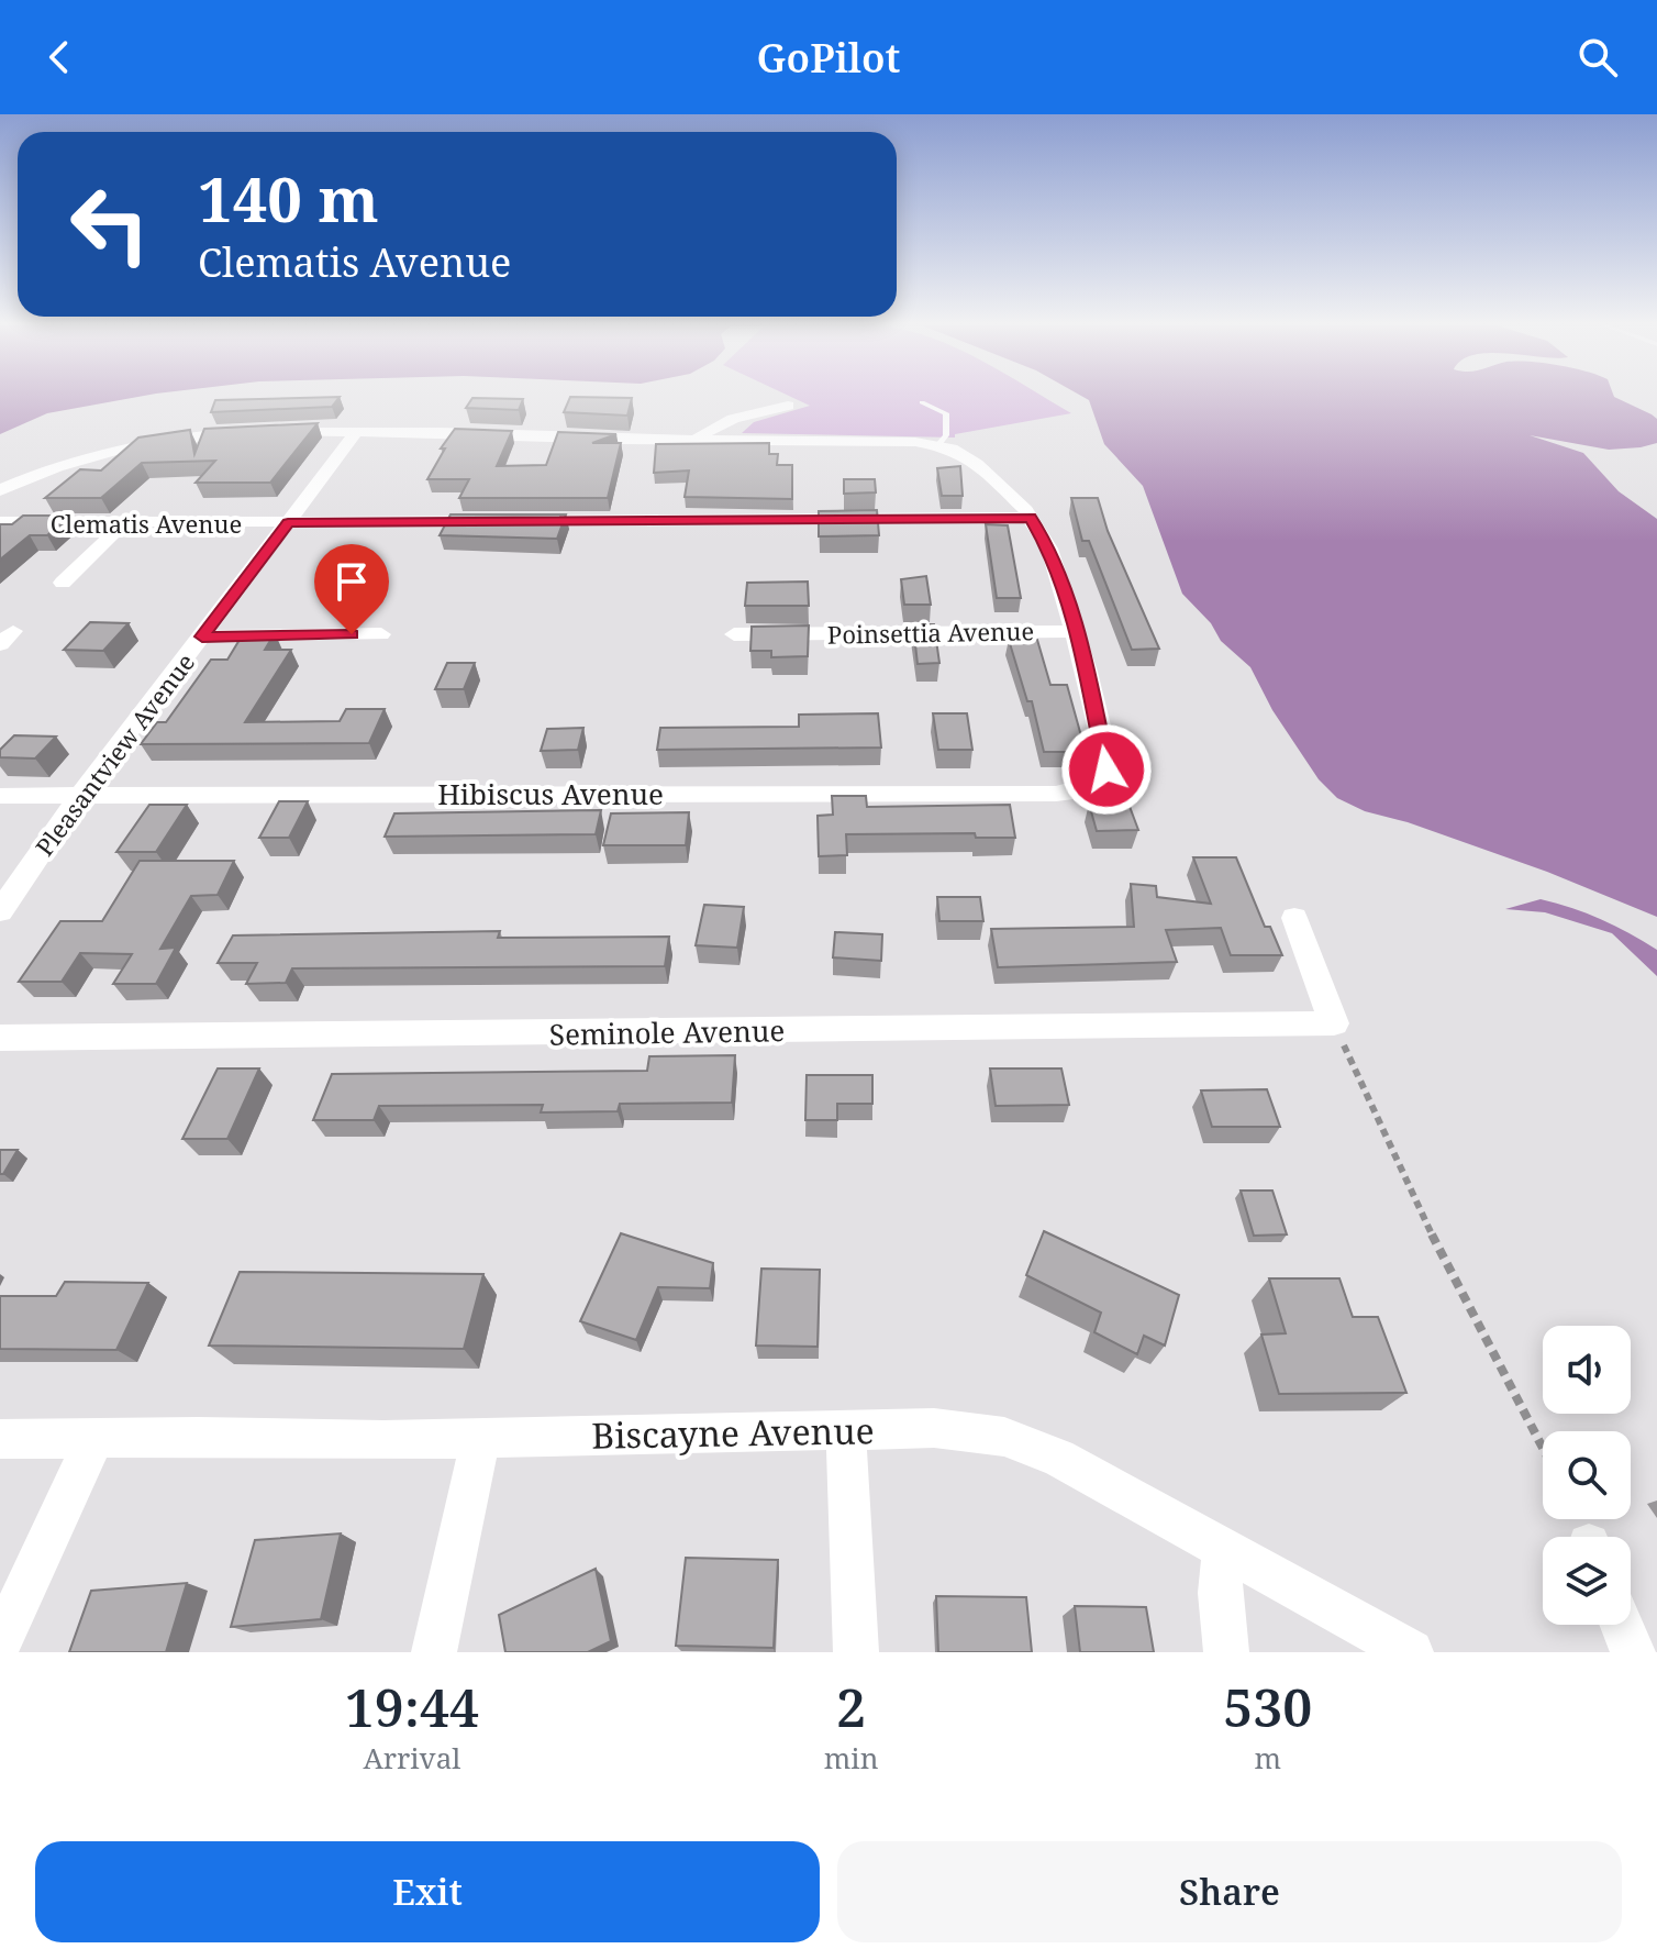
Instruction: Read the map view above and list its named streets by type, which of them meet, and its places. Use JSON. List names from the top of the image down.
{
  "streets": {
    "street": [
      "Clematis Avenue",
      "Poinsettia Avenue",
      "Pleasantview Avenue",
      "Hibiscus Avenue",
      "Seminole Avenue",
      "Biscayne Avenue"
    ]
  },
  "crossings": [
    ["Clematis Avenue", "Pleasantview Avenue"],
    ["Poinsettia Avenue", "Hibiscus Avenue"],
    ["Pleasantview Avenue", "Hibiscus Avenue"]
  ],
  "page": {
    "header": "GoPilot",
    "turn": ["140 m", "Clematis Avenue"],
    "eta": [
      "19:44",
      "Arrival",
      "2",
      "min",
      "530",
      "m"
    ],
    "buttons": ["Exit", "Share"]
  }
}
